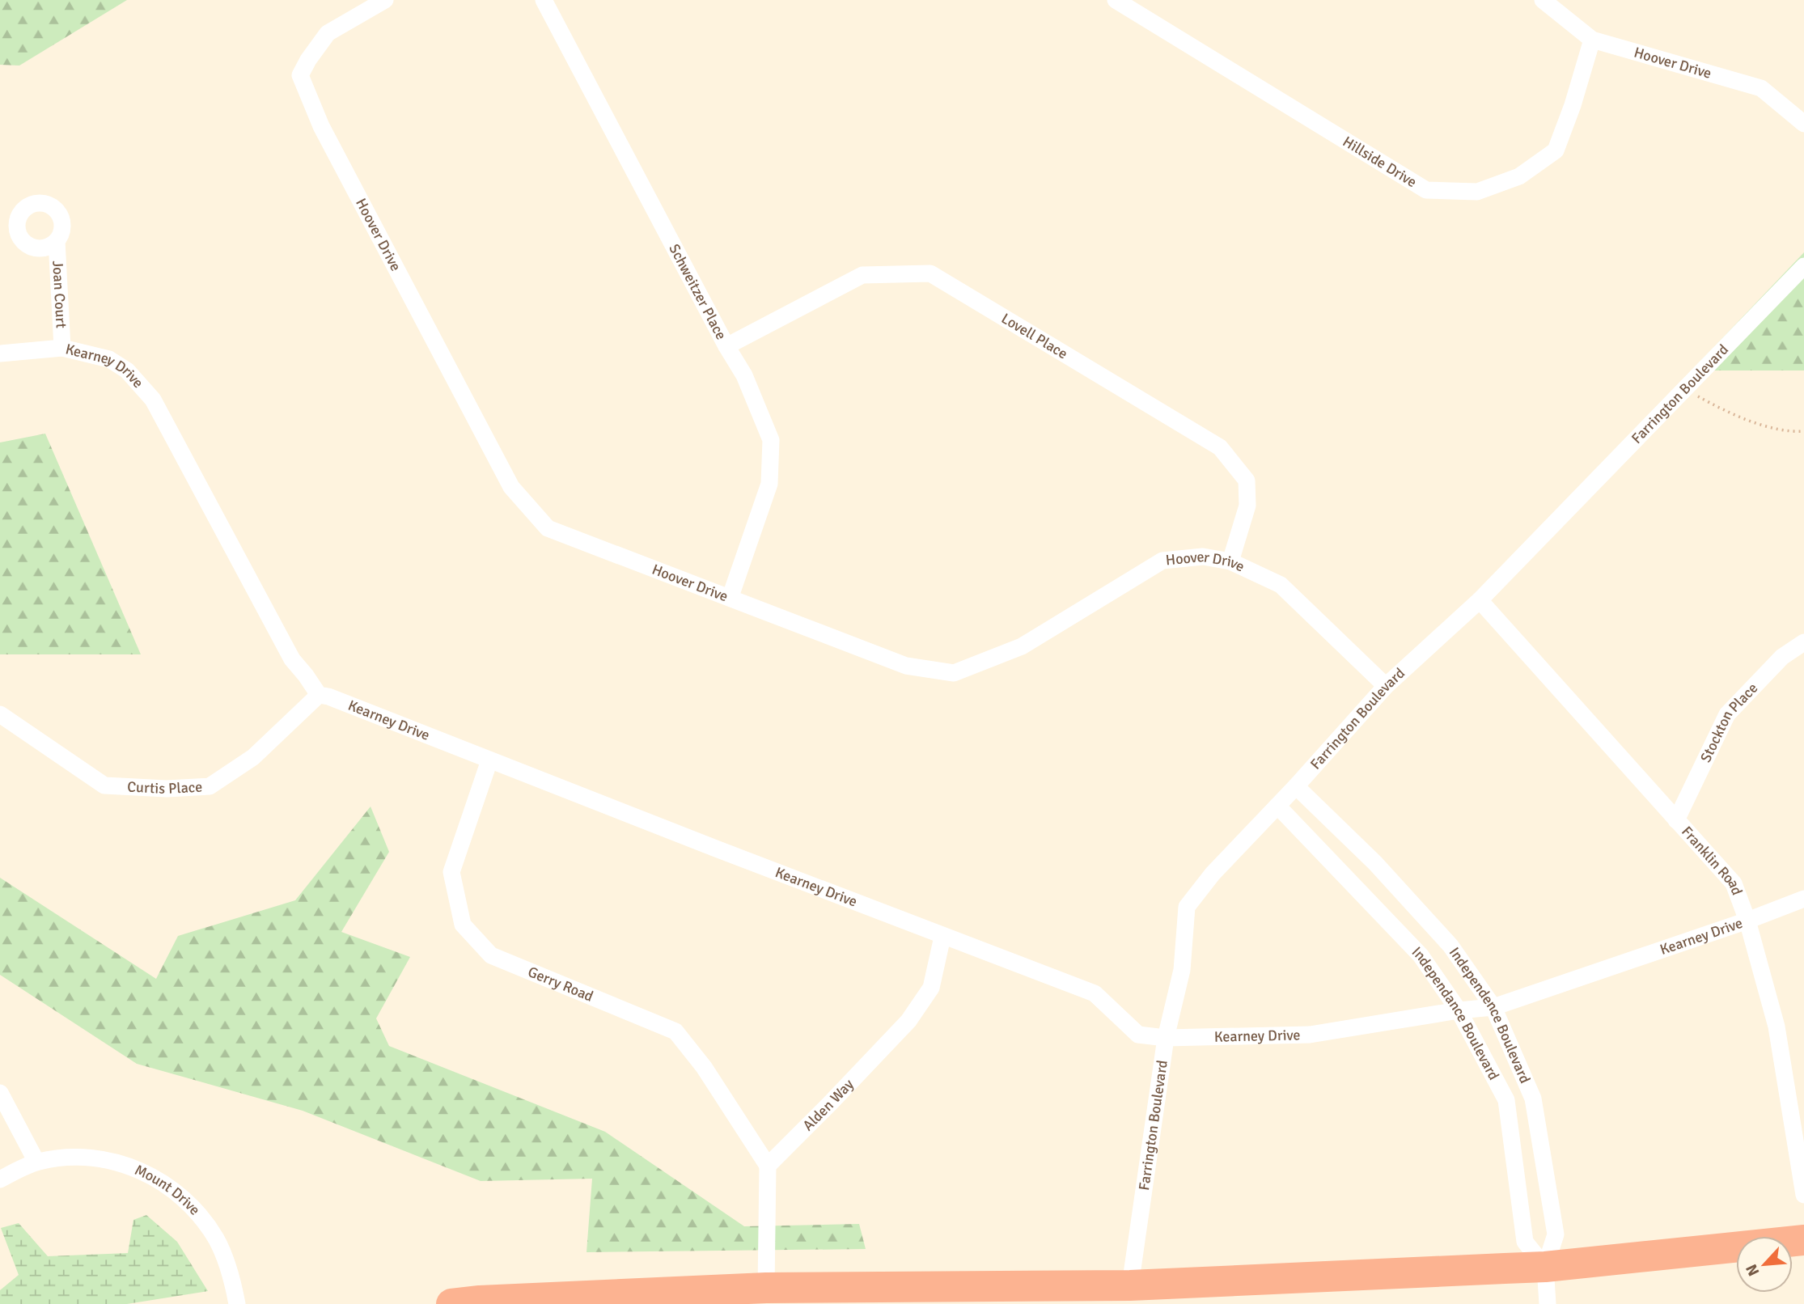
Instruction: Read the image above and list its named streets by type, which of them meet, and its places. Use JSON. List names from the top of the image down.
{
  "streets": {
    "street": [
      "Hoover Drive",
      "Hillside Drive",
      "Schweitzer Place",
      "Joan Court",
      "Lovell Place",
      "Kearney Drive",
      "Farrington Boulevard",
      "Stockton Place",
      "Curtis Place",
      "Franklin Road",
      "Gerry Road",
      "Independance Boulevard",
      "Independence Boulevard",
      "Alden Way",
      "Mount Drive"
    ]
  },
  "crossings": [
    ["Hoover Drive", "Hillside Drive"],
    ["Hoover Drive", "Schweitzer Place"],
    ["Hoover Drive", "Lovell Place"],
    ["Hoover Drive", "Farrington Boulevard"],
    ["Schweitzer Place", "Lovell Place"],
    ["Joan Court", "Kearney Drive"],
    ["Kearney Drive", "Farrington Boulevard"],
    ["Kearney Drive", "Curtis Place"],
    ["Kearney Drive", "Franklin Road"],
    ["Kearney Drive", "Gerry Road"],
    ["Kearney Drive", "Independance Boulevard"],
    ["Kearney Drive", "Independence Boulevard"],
    ["Kearney Drive", "Alden Way"],
    ["Farrington Boulevard", "Franklin Road"],
    ["Farrington Boulevard", "Independance Boulevard"],
    ["Farrington Boulevard", "Independence Boulevard"],
    ["Stockton Place", "Franklin Road"],
    ["Gerry Road", "Alden Way"],
    ["Independance Boulevard", "Independence Boulevard"]
  ],
  "north": "bottom left"
}
